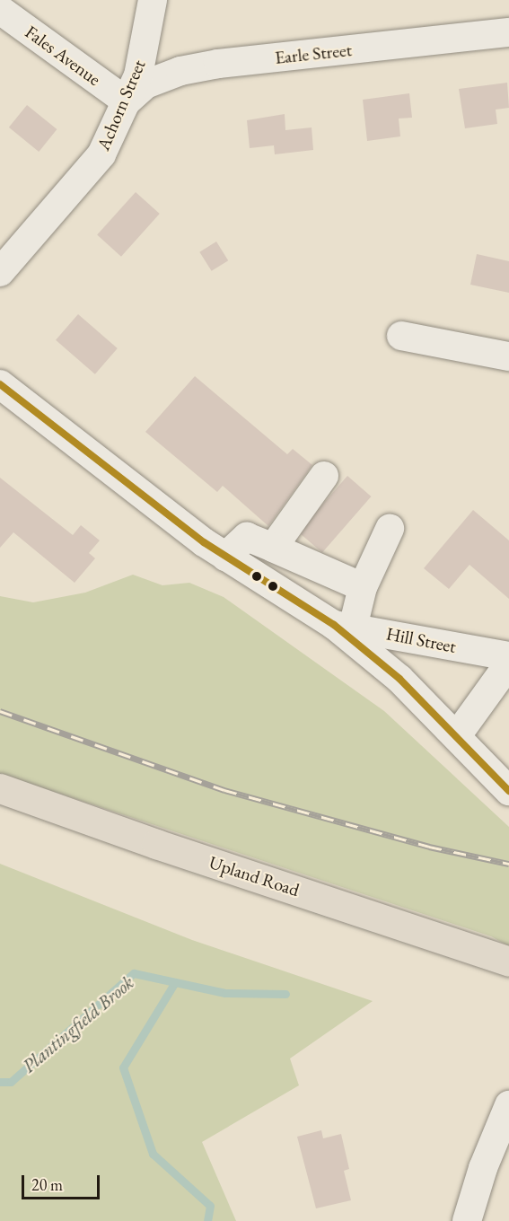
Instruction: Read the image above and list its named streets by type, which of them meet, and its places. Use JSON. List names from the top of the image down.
{
  "streets": {
    "main road": ["Upland Road"],
    "street": [
      "Earle Street",
      "Fales Avenue",
      "Achorn Street",
      "Hill Street"
    ]
  },
  "crossings": [
    ["Earle Street", "Fales Avenue"],
    ["Earle Street", "Achorn Street"],
    ["Fales Avenue", "Achorn Street"]
  ],
  "water": ["Plantingfield Brook"],
  "scale_bar": "20 m"
}
